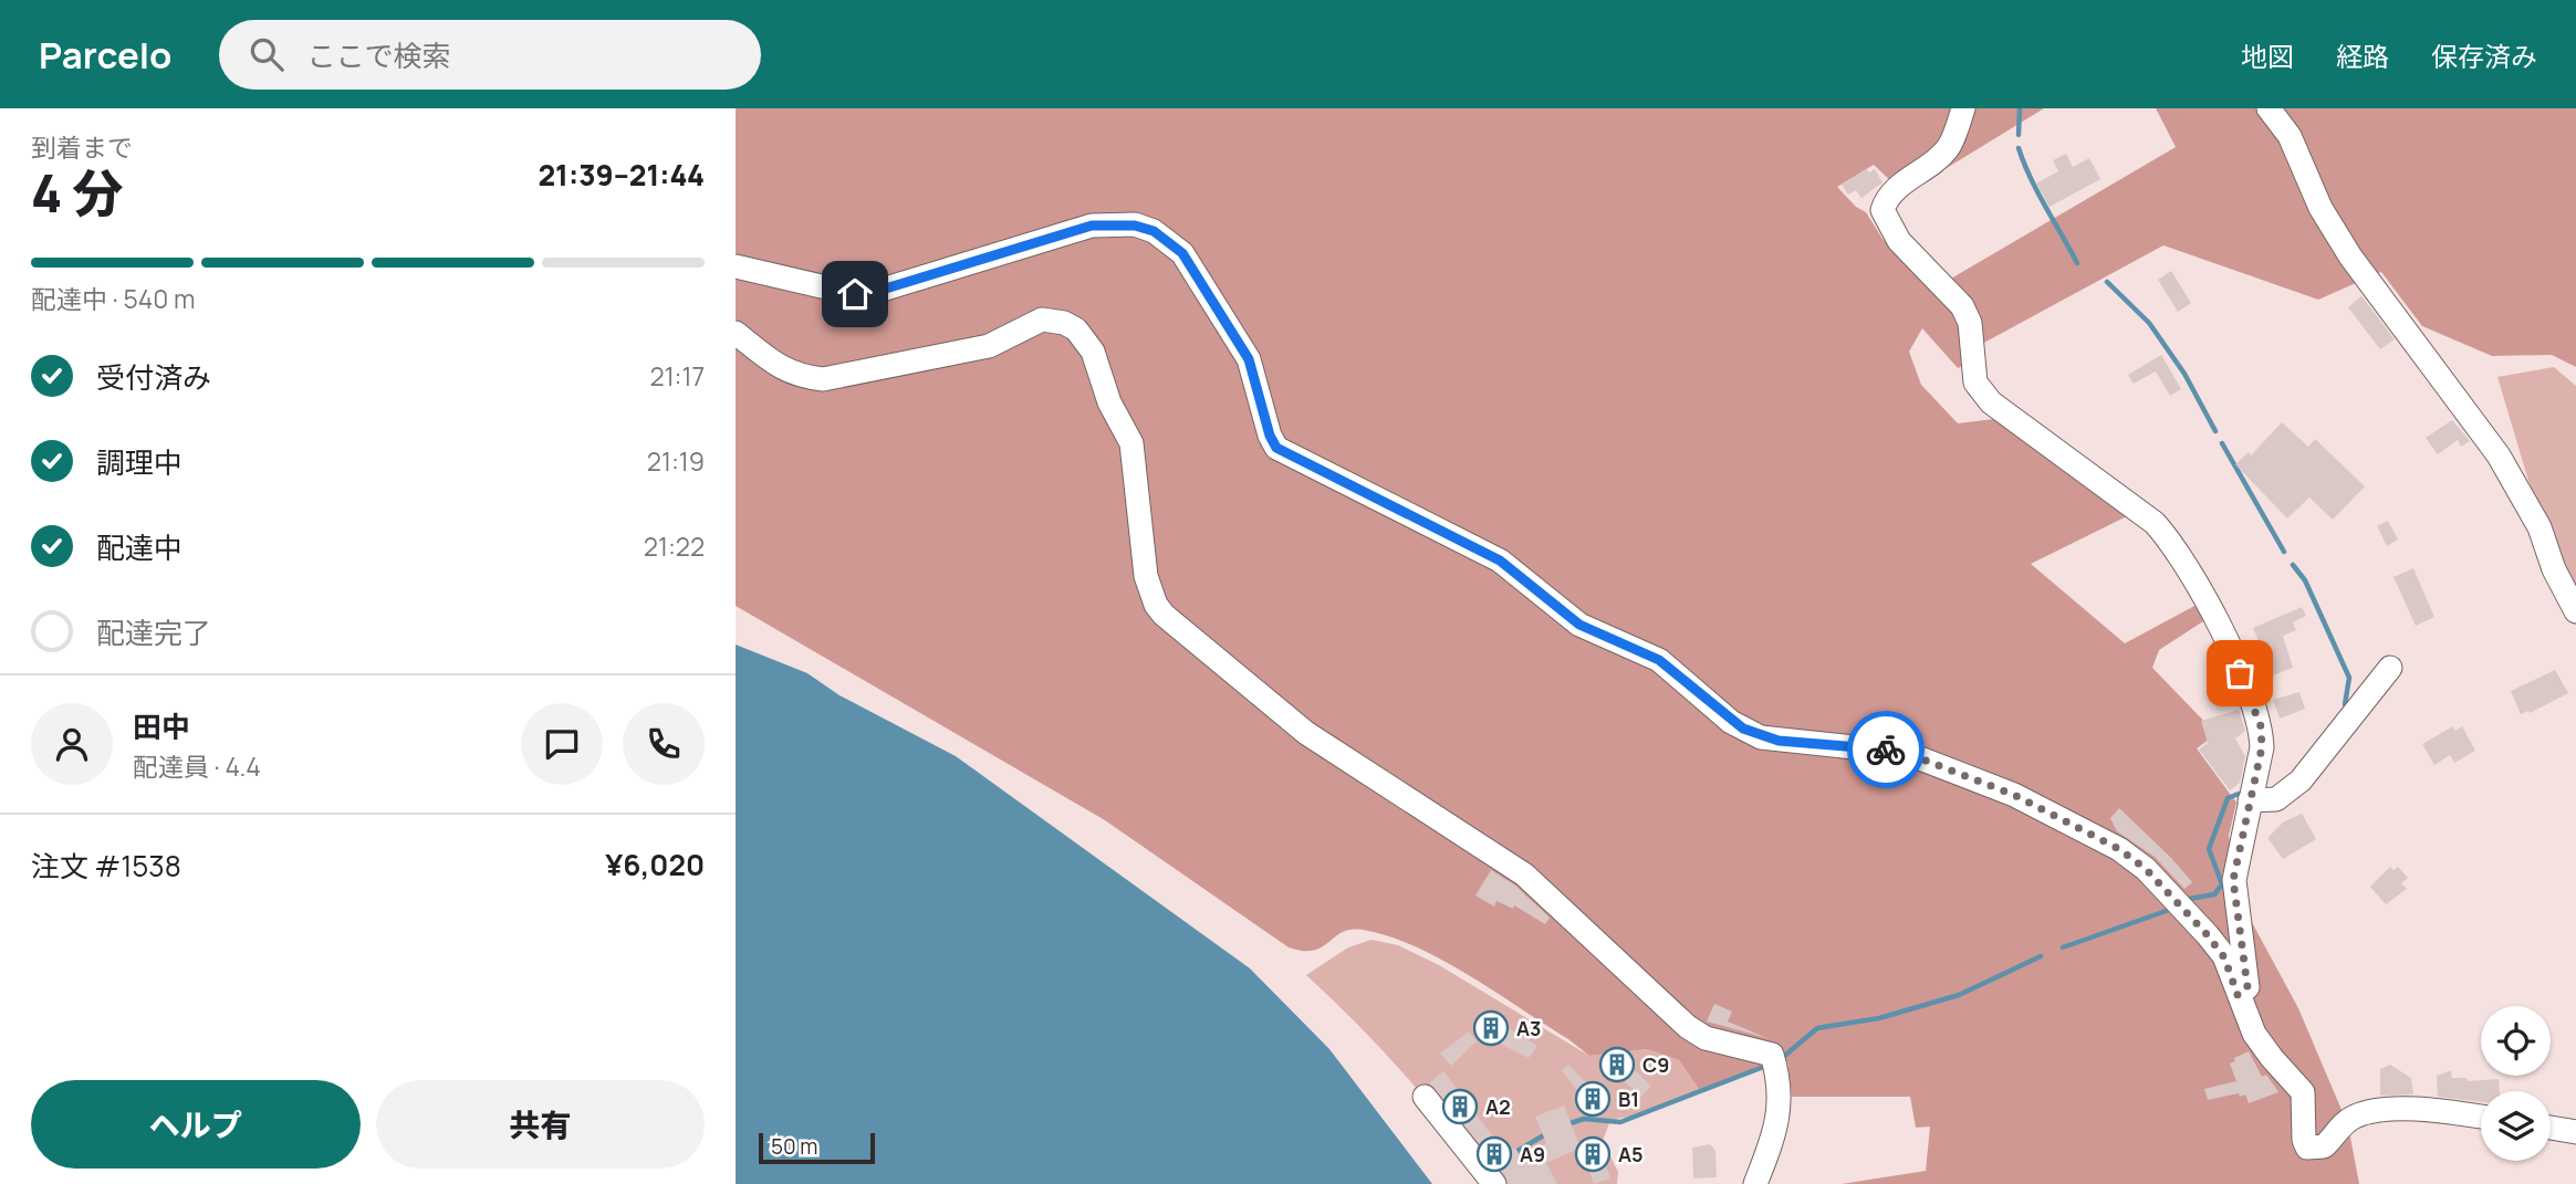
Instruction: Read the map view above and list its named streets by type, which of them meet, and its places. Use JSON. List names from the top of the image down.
{
  "places": {
    "building": [
      "A3",
      "C9",
      "B1",
      "A2",
      "A9",
      "A5"
    ]
  },
  "scale_bar": "50 m",
  "page": {
    "header": "Parcelo",
    "search": "ここで検索",
    "nav": ["地図", "経路", "保存済み"],
    "heading": ["4 分", "到着まで", "21:39–21:44"],
    "panel": [
      "田中",
      "配達員 · 4.4",
      "注文 #1538",
      "¥6,020"
    ],
    "bar": "配達中 · 540 m",
    "list": [
      ["受付済み", "21:17"],
      ["調理中", "21:19"],
      ["配達中", "21:22"],
      "配達完了"
    ],
    "buttons": ["ヘルプ", "共有"],
    "scale": "50 m"
  }
}
